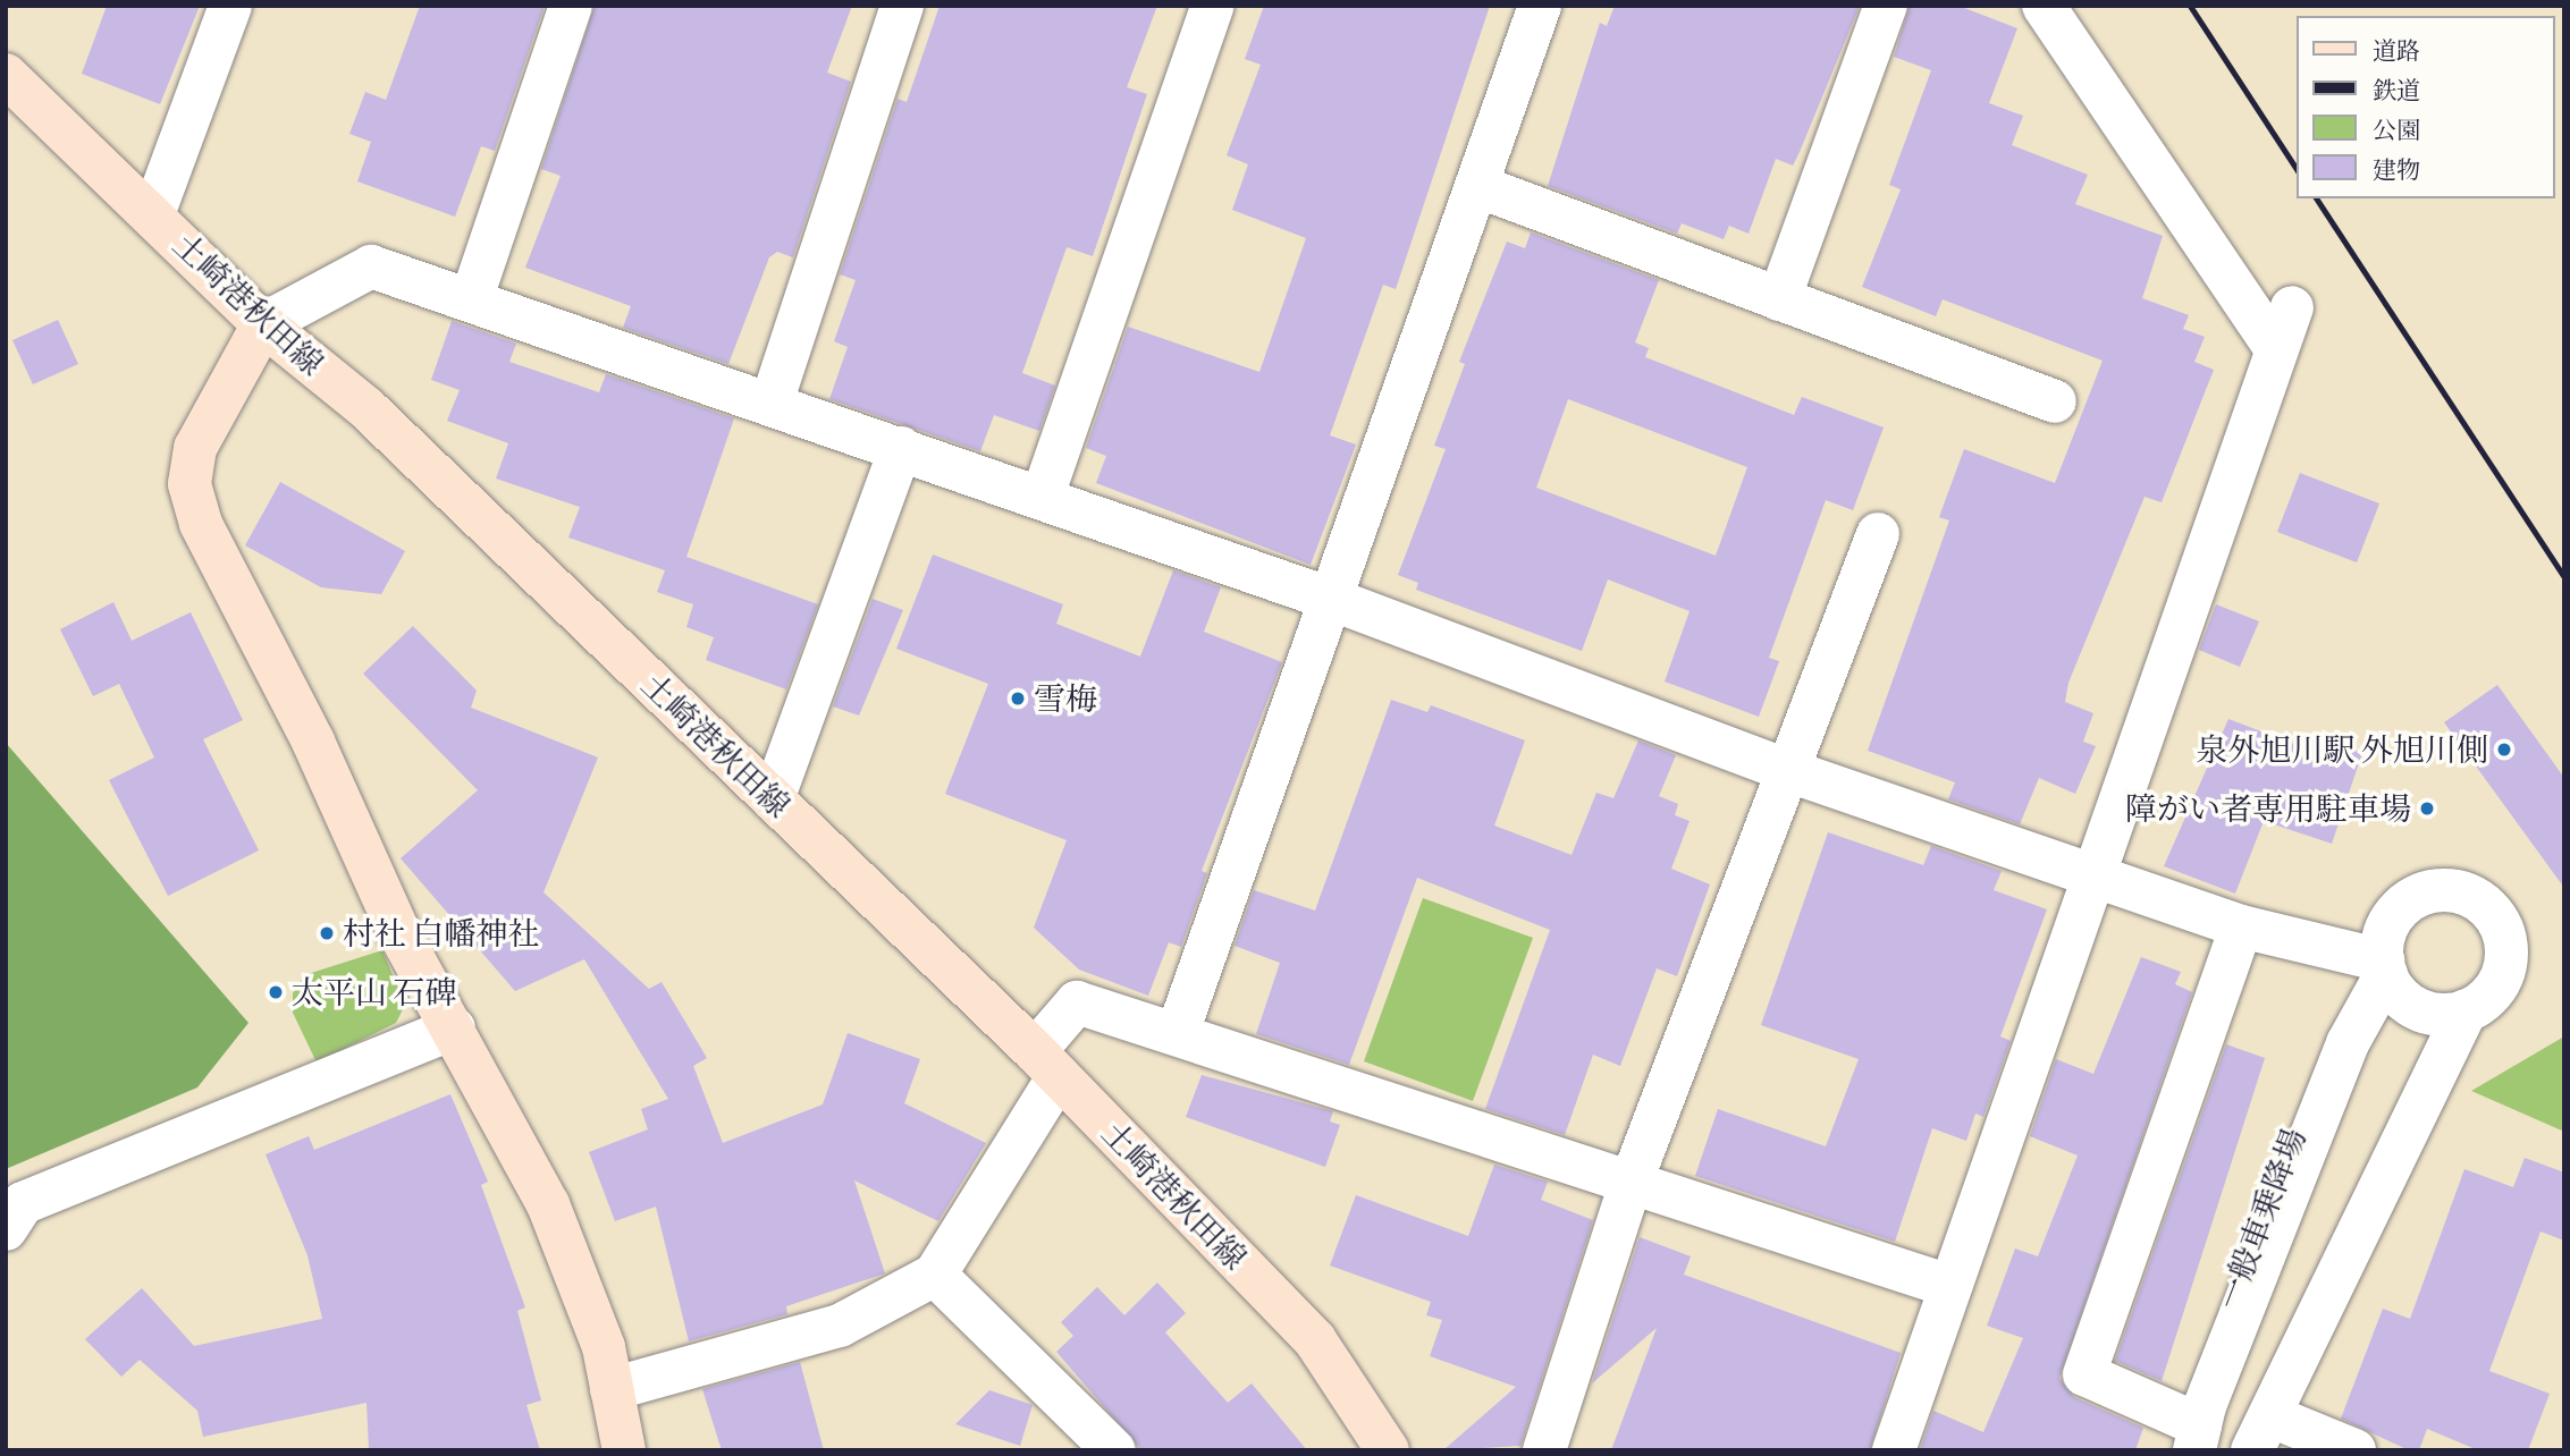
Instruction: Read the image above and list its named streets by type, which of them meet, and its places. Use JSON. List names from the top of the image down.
{
  "streets": {
    "main road": ["土崎港秋田線"]
  },
  "places": [
    "雪梅",
    "泉外旭川駅 外旭川側",
    "障がい者専用駐車場",
    "村社 白幡神社",
    "太平山 石碑"
  ],
  "legend": [
    "道路",
    "鉄道",
    "公園",
    "建物"
  ]
}
